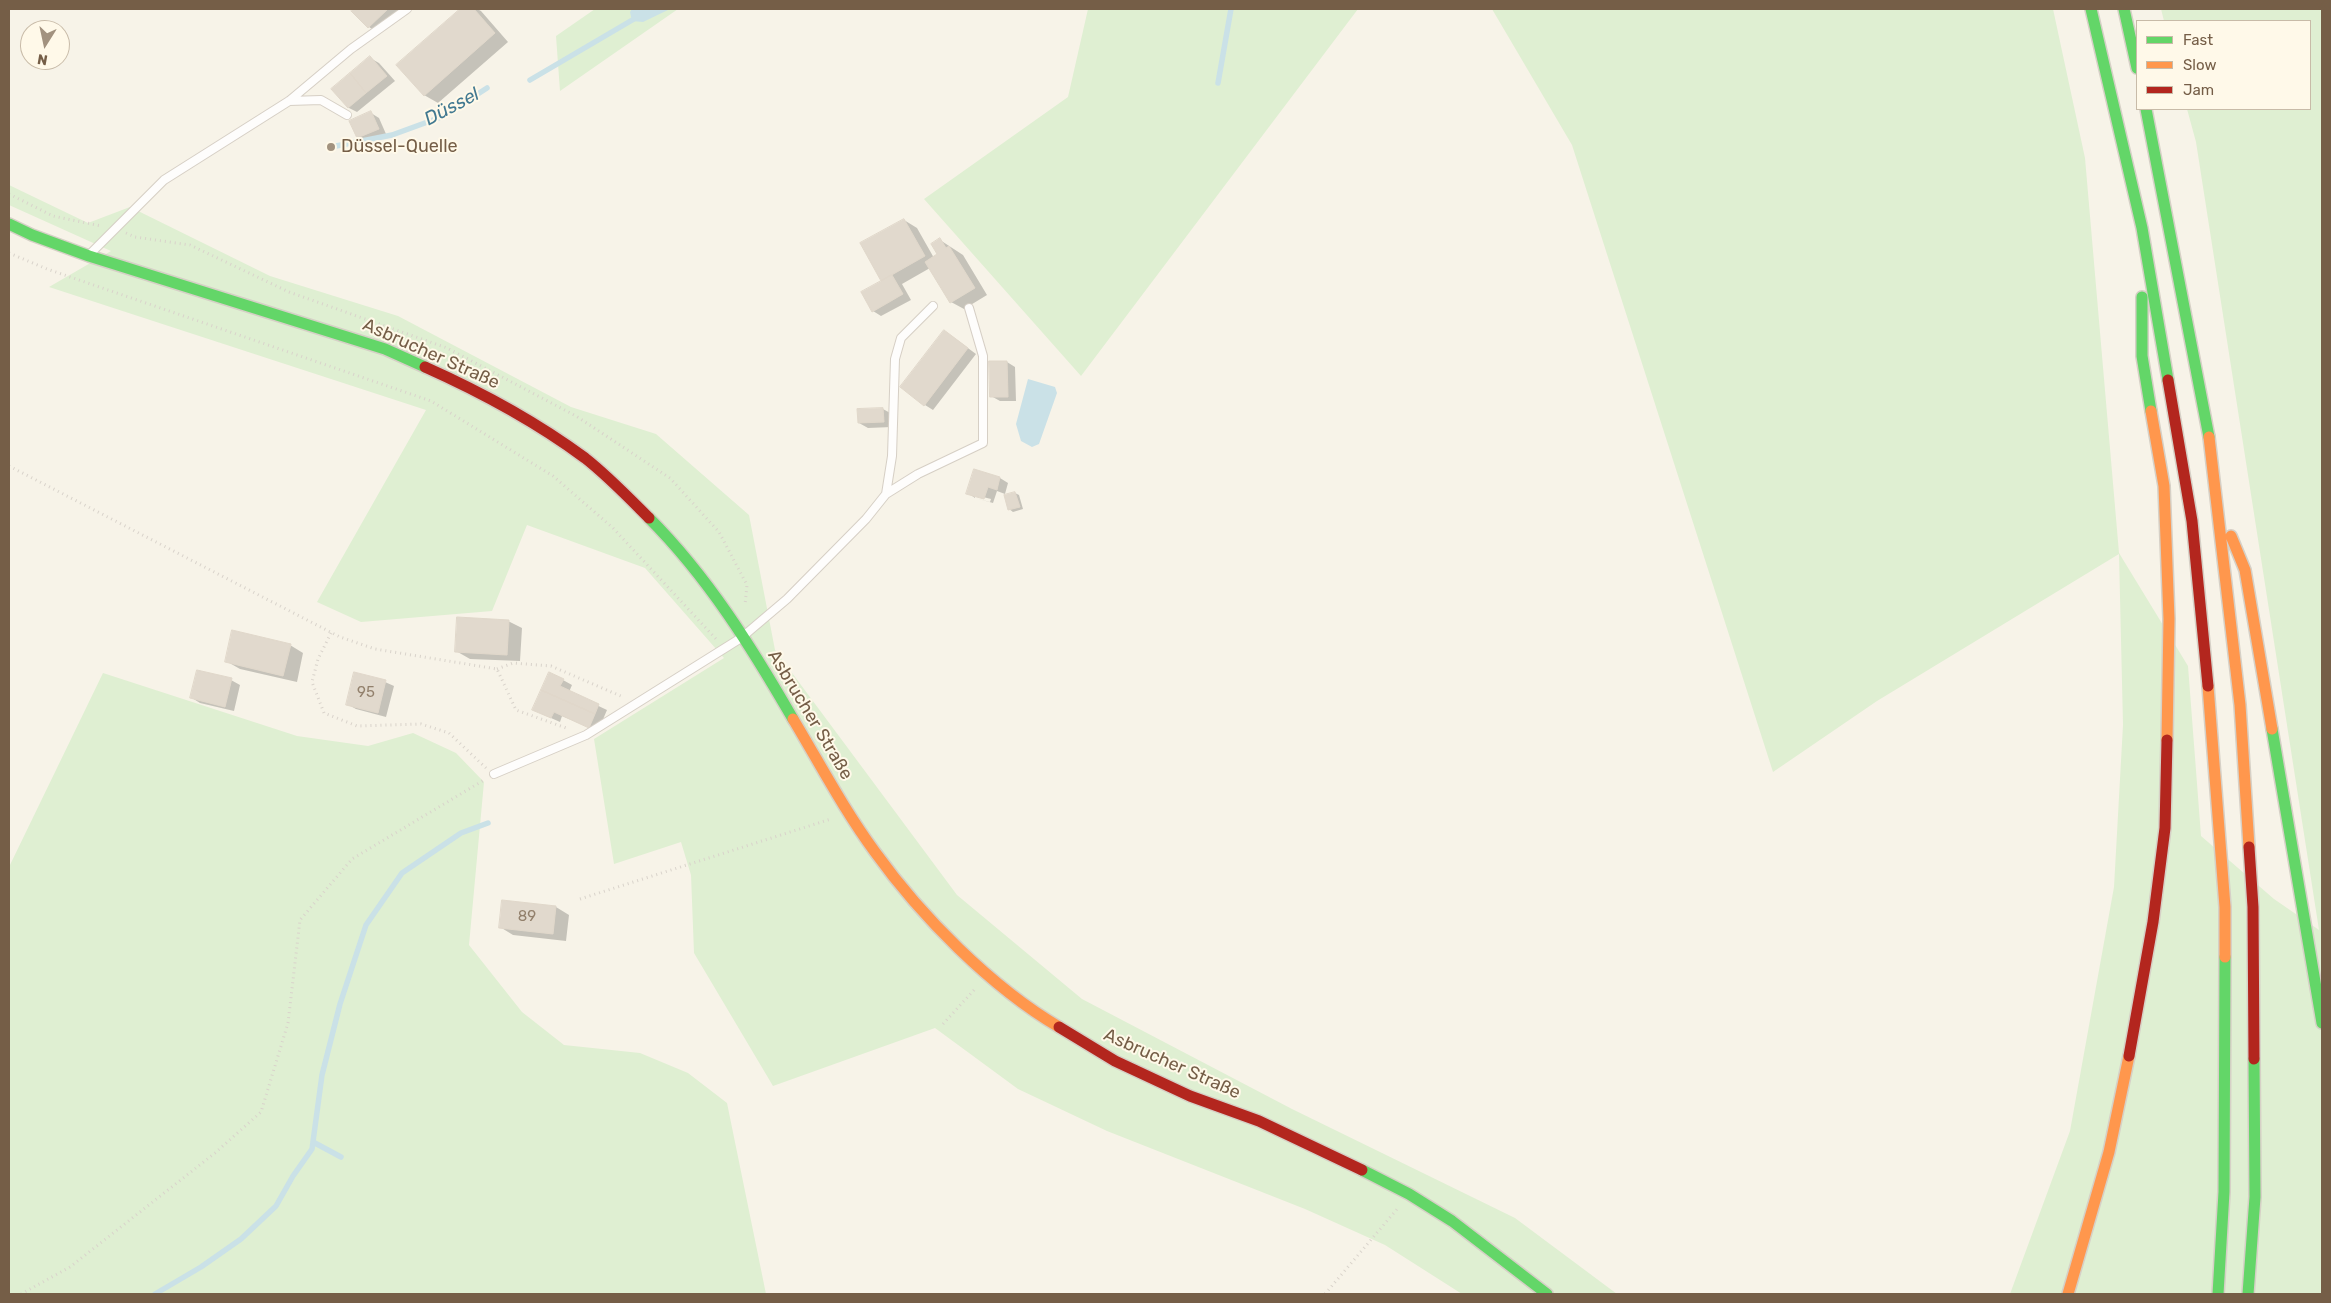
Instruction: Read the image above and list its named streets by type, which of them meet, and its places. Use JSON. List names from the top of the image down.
{
  "streets": {
    "main road": ["Asbrucher Straße"]
  },
  "water": ["Düssel"],
  "places": ["Düssel-Quelle"],
  "house_numbers": ["95", "89"],
  "legend": ["Fast", "Slow", "Jam"],
  "north": "bottom"
}
